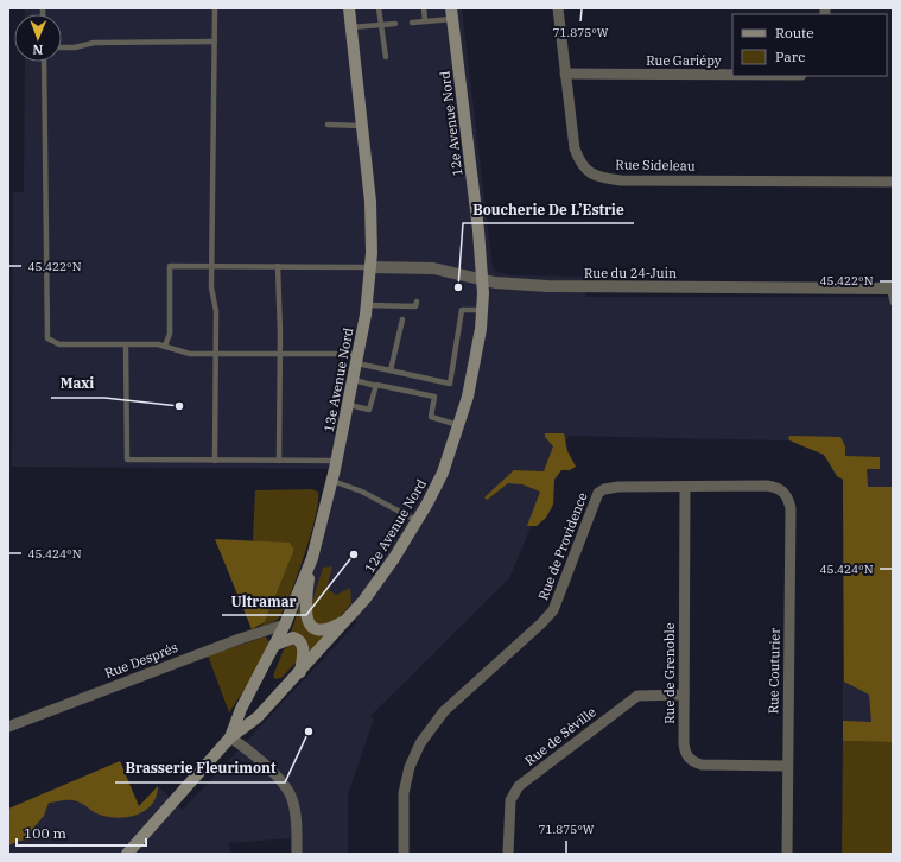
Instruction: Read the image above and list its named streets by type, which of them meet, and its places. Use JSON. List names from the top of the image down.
{
  "streets": {
    "main road": ["12e Avenue Nord", "13e Avenue Nord"],
    "street": [
      "Rue Gariépy",
      "Rue Sideleau",
      "Rue du 24-Juin",
      "Rue de Providence",
      "Rue Després",
      "Rue Couturier",
      "Rue de Grenoble",
      "Rue de Séville"
    ]
  },
  "crossings": [
    ["Rue Gariépy", "Rue Sideleau"],
    ["12e Avenue Nord", "Rue du 24-Juin"],
    ["12e Avenue Nord", "13e Avenue Nord"],
    ["Rue du 24-Juin", "13e Avenue Nord"],
    ["13e Avenue Nord", "Rue Després"],
    ["Rue de Providence", "Rue Couturier"],
    ["Rue de Providence", "Rue de Grenoble"],
    ["Rue Couturier", "Rue de Grenoble"],
    ["Rue de Grenoble", "Rue de Séville"]
  ],
  "places": [
    "Boucherie De L’Estrie",
    "Maxi",
    "Ultramar",
    "Brasserie Fleurimont"
  ],
  "legend": ["Route", "Parc"],
  "scale_bar": "100 m",
  "north": "bottom",
  "coordinates": ["71.875°W", "45.422°N", "45.424°N"]
}
